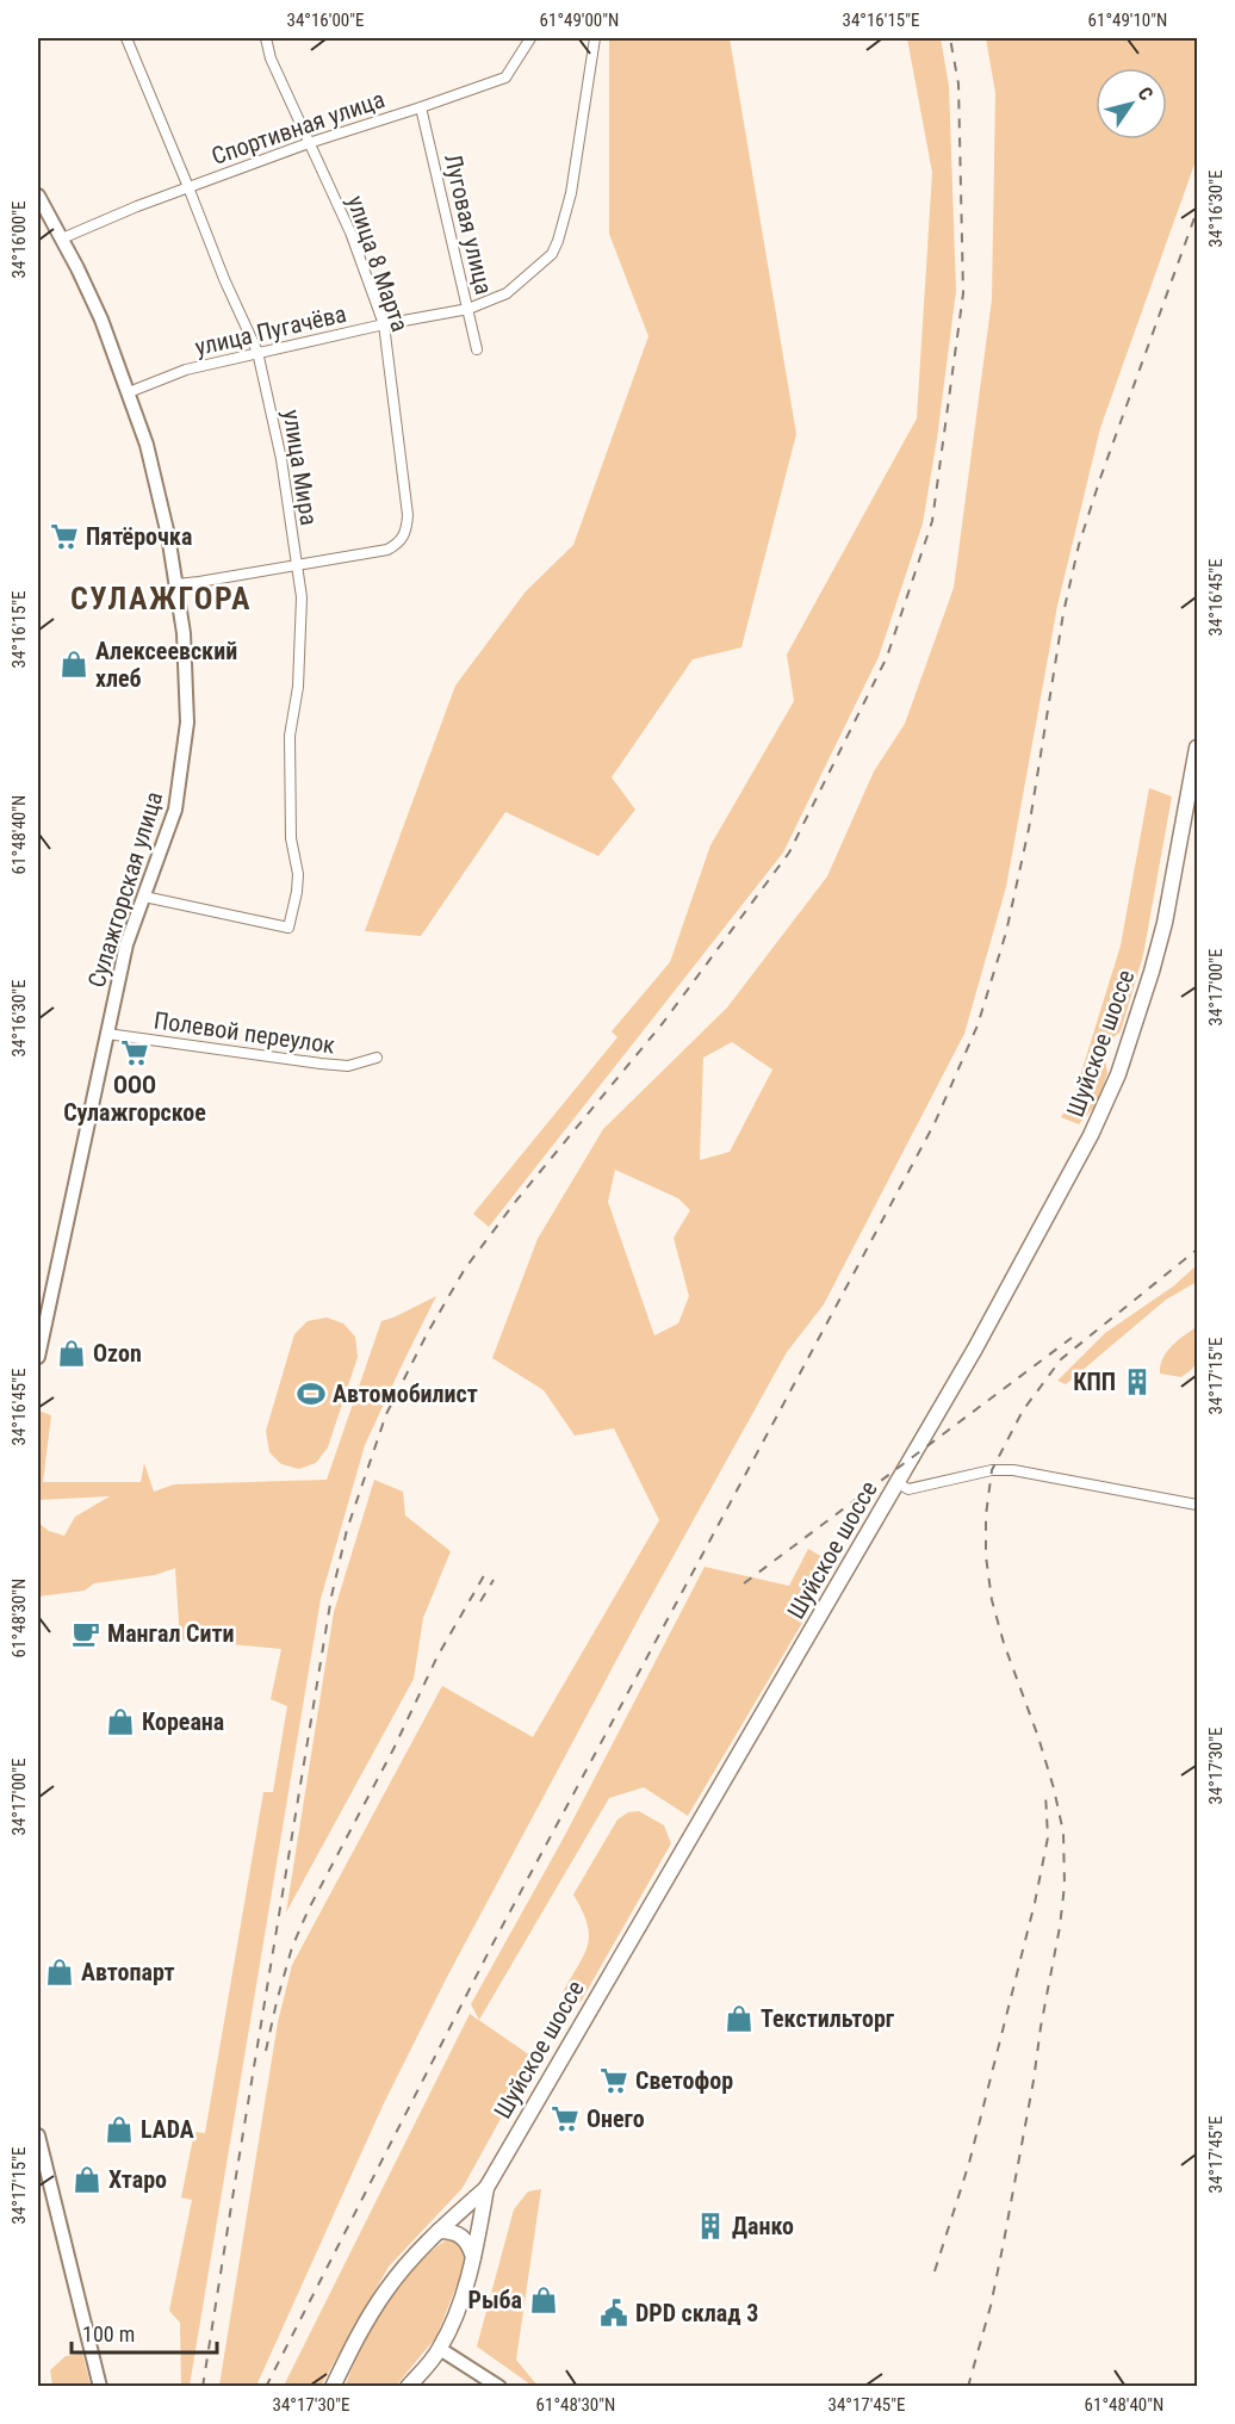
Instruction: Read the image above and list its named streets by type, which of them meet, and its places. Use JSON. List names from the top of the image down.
{
  "streets": {
    "main road": ["Сулажгорская улица", "Шуйское шоссе"],
    "street": [
      "Спортивная улица",
      "Луговая улица",
      "улица 8 Марта",
      "улица Пугачёва",
      "улица Мира",
      "Полевой переулок"
    ]
  },
  "crossings": [
    ["Спортивная улица", "Луговая улица"],
    ["Спортивная улица", "улица 8 Марта"],
    ["Спортивная улица", "улица Мира"],
    ["Спортивная улица", "Сулажгорская улица"],
    ["Луговая улица", "улица Пугачёва"],
    ["улица 8 Марта", "улица Пугачёва"],
    ["улица 8 Марта", "улица Мира"],
    ["улица Пугачёва", "улица Мира"],
    ["улица Пугачёва", "Сулажгорская улица"],
    ["улица Мира", "Сулажгорская улица"],
    ["Сулажгорская улица", "Полевой переулок"]
  ],
  "districts": ["СУЛАЖГОРА"],
  "places": {
    "supermarket": [
      "Пятёрочка",
      "ООО Сулажгорское",
      "Светофор",
      "Онего"
    ],
    "shop": [
      "Алексеевский хлеб",
      "Ozon",
      "Кореана",
      "Автопарт",
      "Текстильторг",
      "LADA",
      "Хтаро",
      "Рыба"
    ],
    "building": ["КПП", "Данко"],
    "sports": ["Автомобилист"],
    "cafe": ["Мангал Сити"],
    "public building": ["DPD склад 3"]
  },
  "scale_bar": "100 m",
  "north": "top right",
  "coordinates": [
    "34°16'00\"E",
    "61°49'00\"N",
    "34°16'15\"E",
    "61°49'10\"N",
    "34°16'30\"E",
    "34°16'45\"E",
    "61°48'40\"N",
    "34°17'00\"E",
    "34°17'15\"E",
    "61°48'30\"N",
    "34°17'30\"E",
    "34°17'45\"E"
  ]
}
